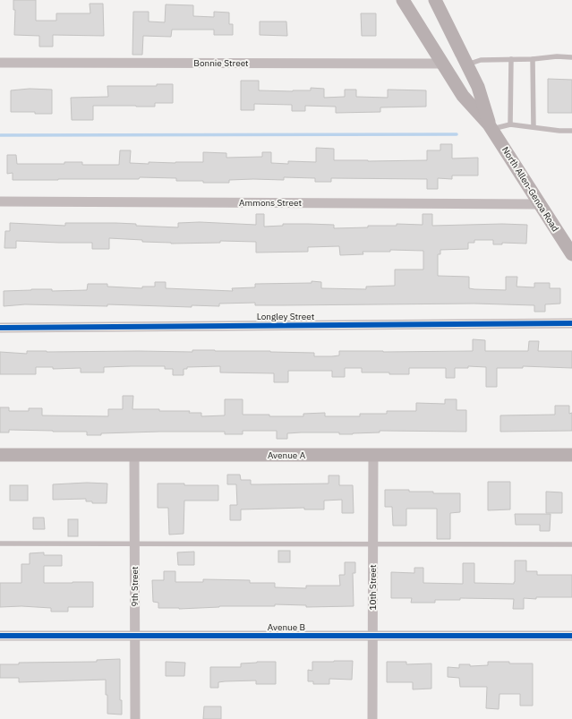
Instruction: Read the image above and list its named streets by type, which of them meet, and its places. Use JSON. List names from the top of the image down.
{
  "streets": {
    "street": [
      "Bonnie Street",
      "North Allen-Genoa Road",
      "Ammons Street",
      "Longley Street",
      "Avenue A",
      "9th Street",
      "10th Street",
      "Avenue B"
    ]
  },
  "crossings": [
    ["Bonnie Street", "North Allen-Genoa Road"],
    ["North Allen-Genoa Road", "Ammons Street"],
    ["Avenue A", "9th Street"],
    ["Avenue A", "10th Street"],
    ["9th Street", "Avenue B"],
    ["10th Street", "Avenue B"]
  ]
}
